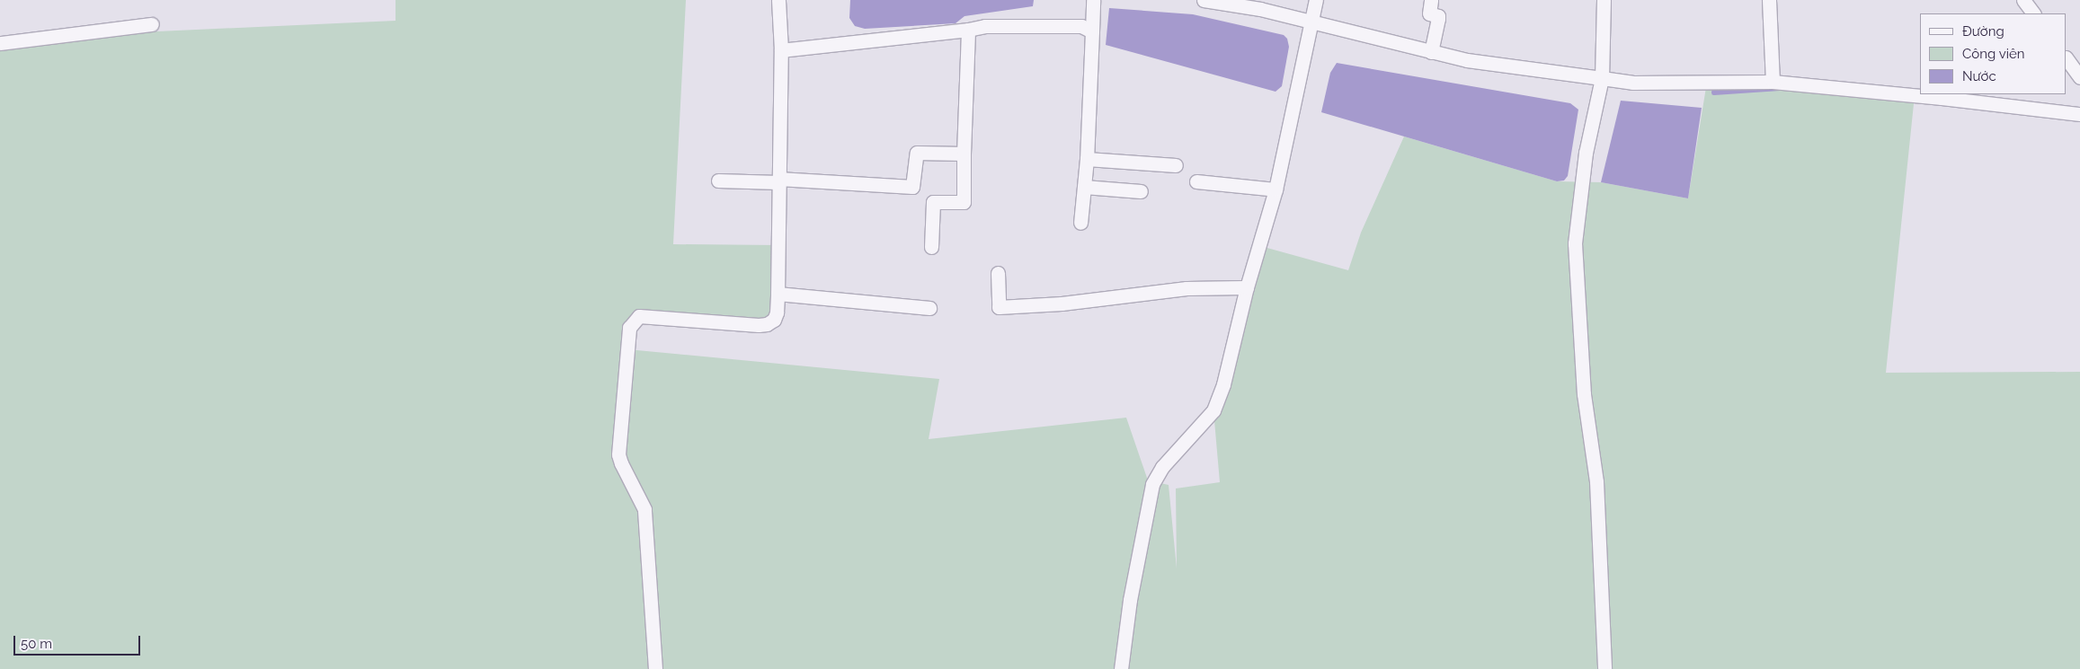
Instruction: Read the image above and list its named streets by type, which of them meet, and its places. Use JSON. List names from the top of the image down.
{
  "legend": ["Đường", "Công viên", "Nước"],
  "scale_bar": "50 m"
}
